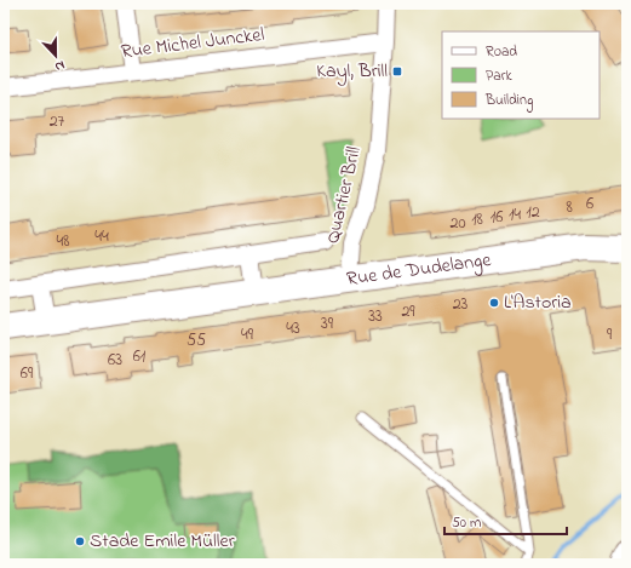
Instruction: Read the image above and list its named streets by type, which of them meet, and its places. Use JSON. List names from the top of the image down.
{
  "streets": {
    "main road": ["Rue de Dudelange"],
    "street": ["Rue Michel Junckel", "Quartier Brill"]
  },
  "crossings": [
    ["Rue Michel Junckel", "Quartier Brill"],
    ["Quartier Brill", "Rue de Dudelange"]
  ],
  "places": {
    "transit": ["Kayl, Brill"],
    "other": ["L'Astoria", "Stade Emile Müller"]
  },
  "house_numbers": [
    "27",
    "6",
    "8",
    "12",
    "14",
    "16",
    "18",
    "20",
    "44",
    "48",
    "23",
    "29",
    "33",
    "39",
    "43",
    "49",
    "9",
    "55",
    "61",
    "63",
    "69"
  ],
  "legend": ["Road", "Park", "Building"],
  "scale_bar": "50 m",
  "north": "bottom"
}
